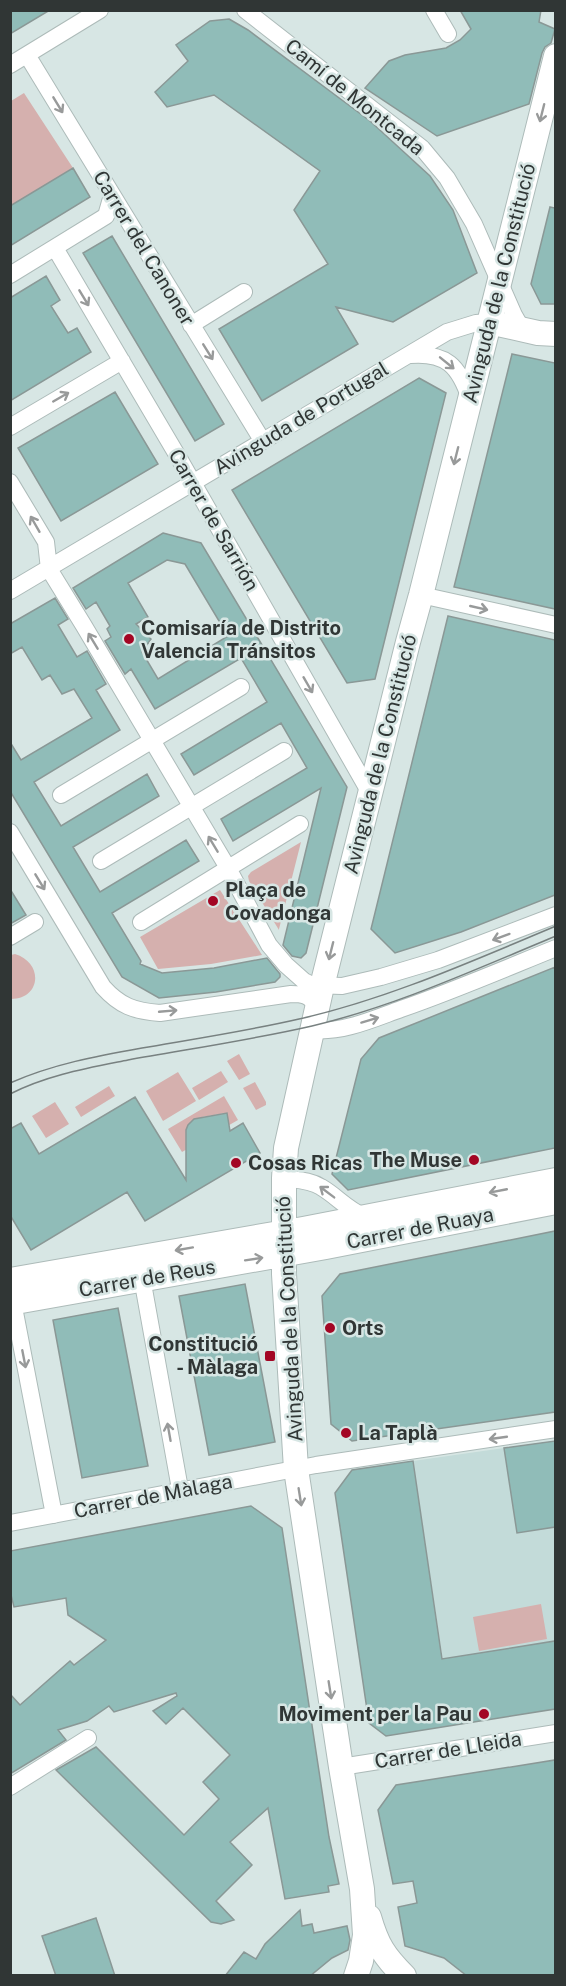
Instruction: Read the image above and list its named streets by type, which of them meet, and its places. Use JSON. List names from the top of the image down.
{
  "streets": {
    "main road": ["Avinguda de la Constitució", "Carrer de Ruaya", "Carrer de Reus"],
    "street": [
      "Camí de Montcada",
      "Carrer del Canoner",
      "Avinguda de Portugal",
      "Carrer de Sarrión",
      "Carrer de Màlaga",
      "Carrer de Lleida"
    ]
  },
  "crossings": [
    ["Camí de Montcada", "Avinguda de la Constitució"],
    ["Carrer del Canoner", "Avinguda de Portugal"],
    ["Avinguda de la Constitució", "Avinguda de Portugal"],
    ["Avinguda de la Constitució", "Carrer de Sarrión"],
    ["Avinguda de la Constitució", "Carrer de Ruaya"],
    ["Avinguda de la Constitució", "Carrer de Reus"],
    ["Avinguda de la Constitució", "Carrer de Màlaga"],
    ["Avinguda de la Constitució", "Carrer de Lleida"],
    ["Avinguda de Portugal", "Carrer de Sarrión"],
    ["Carrer de Ruaya", "Carrer de Reus"]
  ],
  "one_way": [
    "Carrer del Canoner",
    "Avinguda de la Constitució",
    "Carrer de Sarrión",
    "Carrer de Màlaga"
  ],
  "places": {
    "other": [
      "Comisaría de Distrito Valencia Tránsitos",
      "Plaça de Covadonga",
      "The Muse",
      "Cosas Ricas",
      "Orts",
      "La Taplà",
      "Moviment per la Pau"
    ],
    "transit": ["Constitució - Màlaga"]
  }
}
